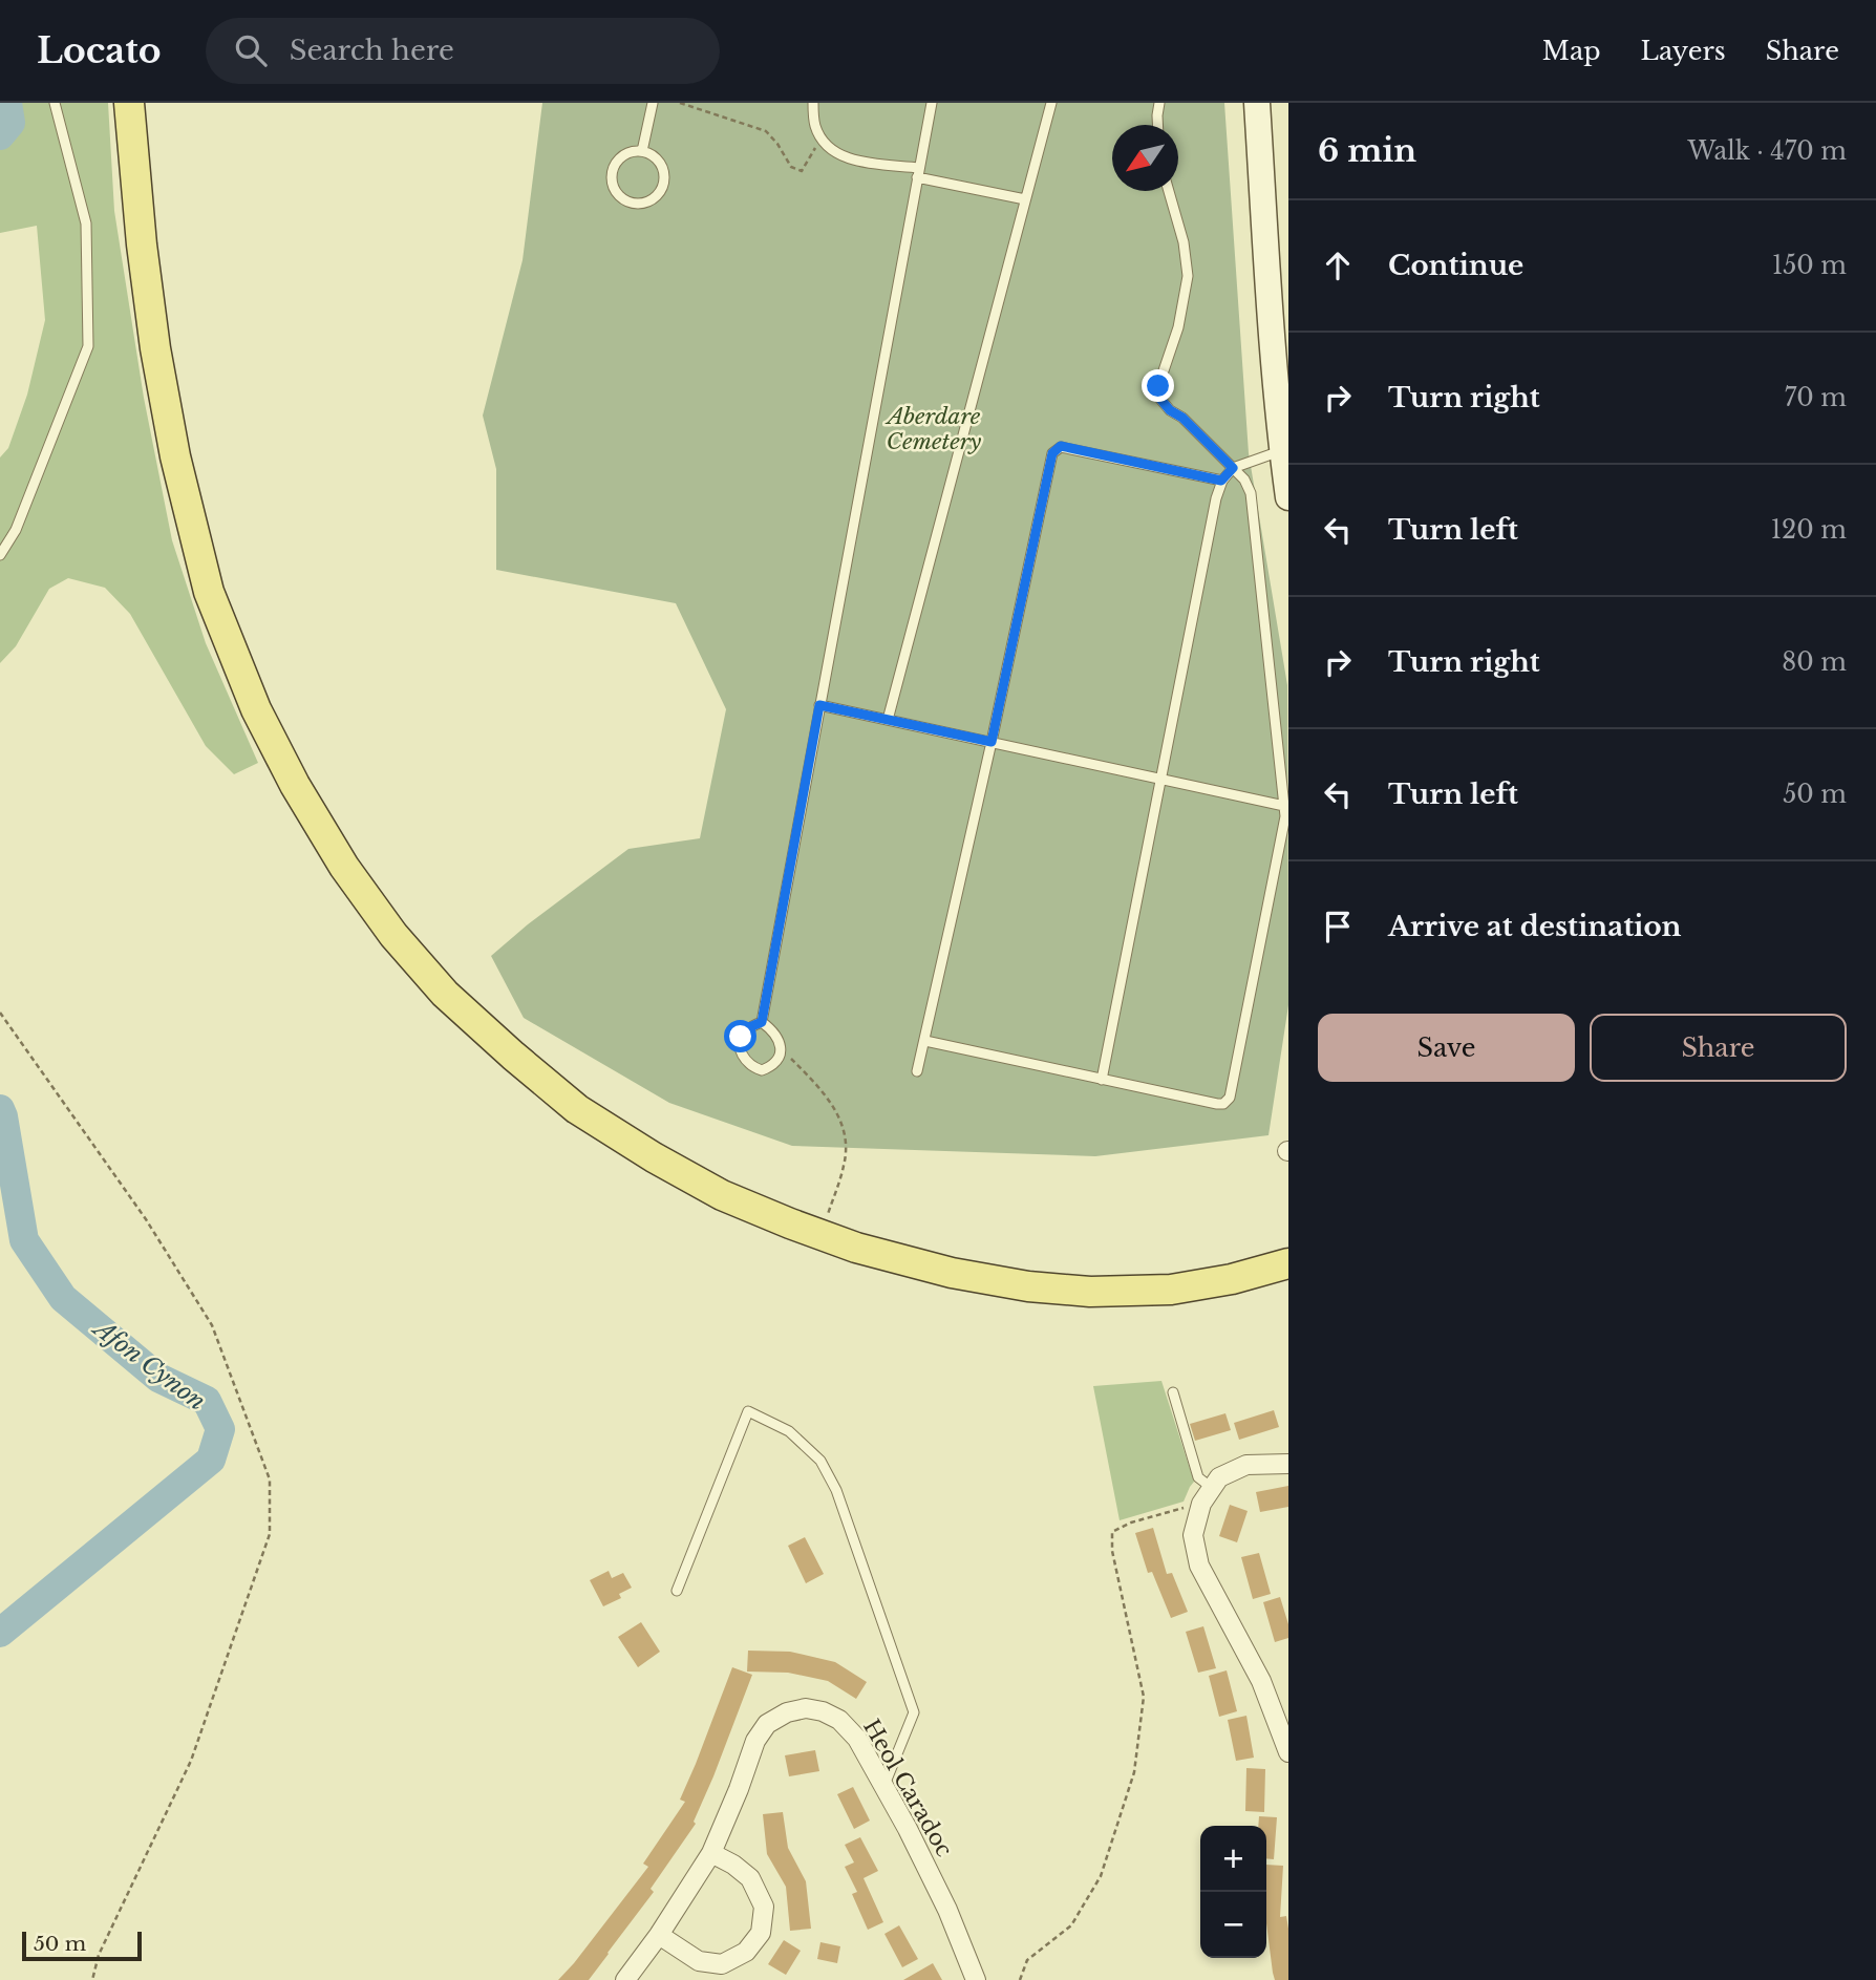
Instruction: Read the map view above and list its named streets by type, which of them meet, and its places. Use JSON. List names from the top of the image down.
{
  "streets": {
    "street": ["Heol Caradoc"]
  },
  "water": ["Afon Cynon"],
  "parks": ["Aberdare Cemetery"],
  "scale_bar": "50 m",
  "north": "bottom left",
  "page": {
    "header": "Locato",
    "search": "Search here",
    "nav": ["Map", "Layers", "Share"],
    "heading": ["6 min", "Walk · 470 m"],
    "list": [
      ["Continue", "150 m"],
      ["Turn right", "70 m"],
      ["Turn left", "120 m"],
      ["Turn right", "80 m"],
      ["Turn left", "50 m"],
      "Arrive at destination"
    ],
    "buttons": ["Save", "Share"],
    "map_buttons": ["+", "−"],
    "scale": "50 m"
  }
}
